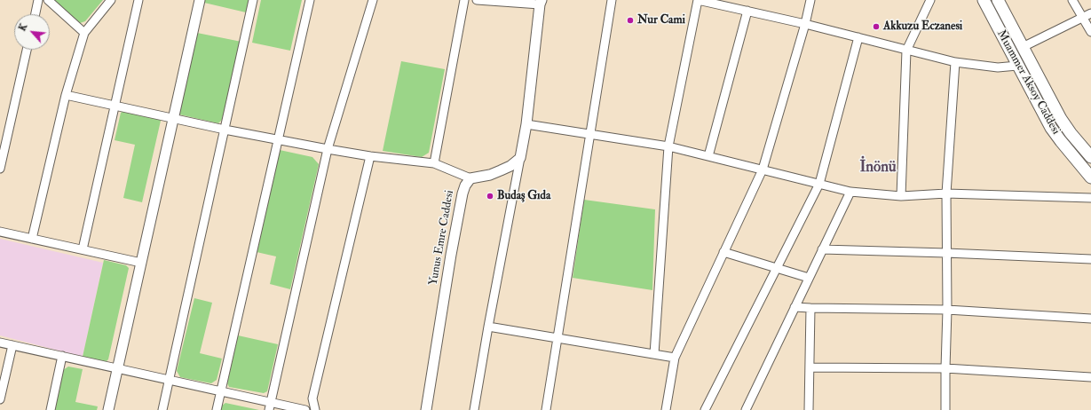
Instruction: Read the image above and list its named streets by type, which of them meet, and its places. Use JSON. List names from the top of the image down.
{
  "streets": {
    "main road": ["Muammer Aksoy Caddesi"],
    "street": ["Yunus Emre Caddesi"]
  },
  "districts": ["İnönü"],
  "places": ["Nur Cami", "Akkuzu Eczanesi", "Budaş Gıda"],
  "north": "top left"
}
